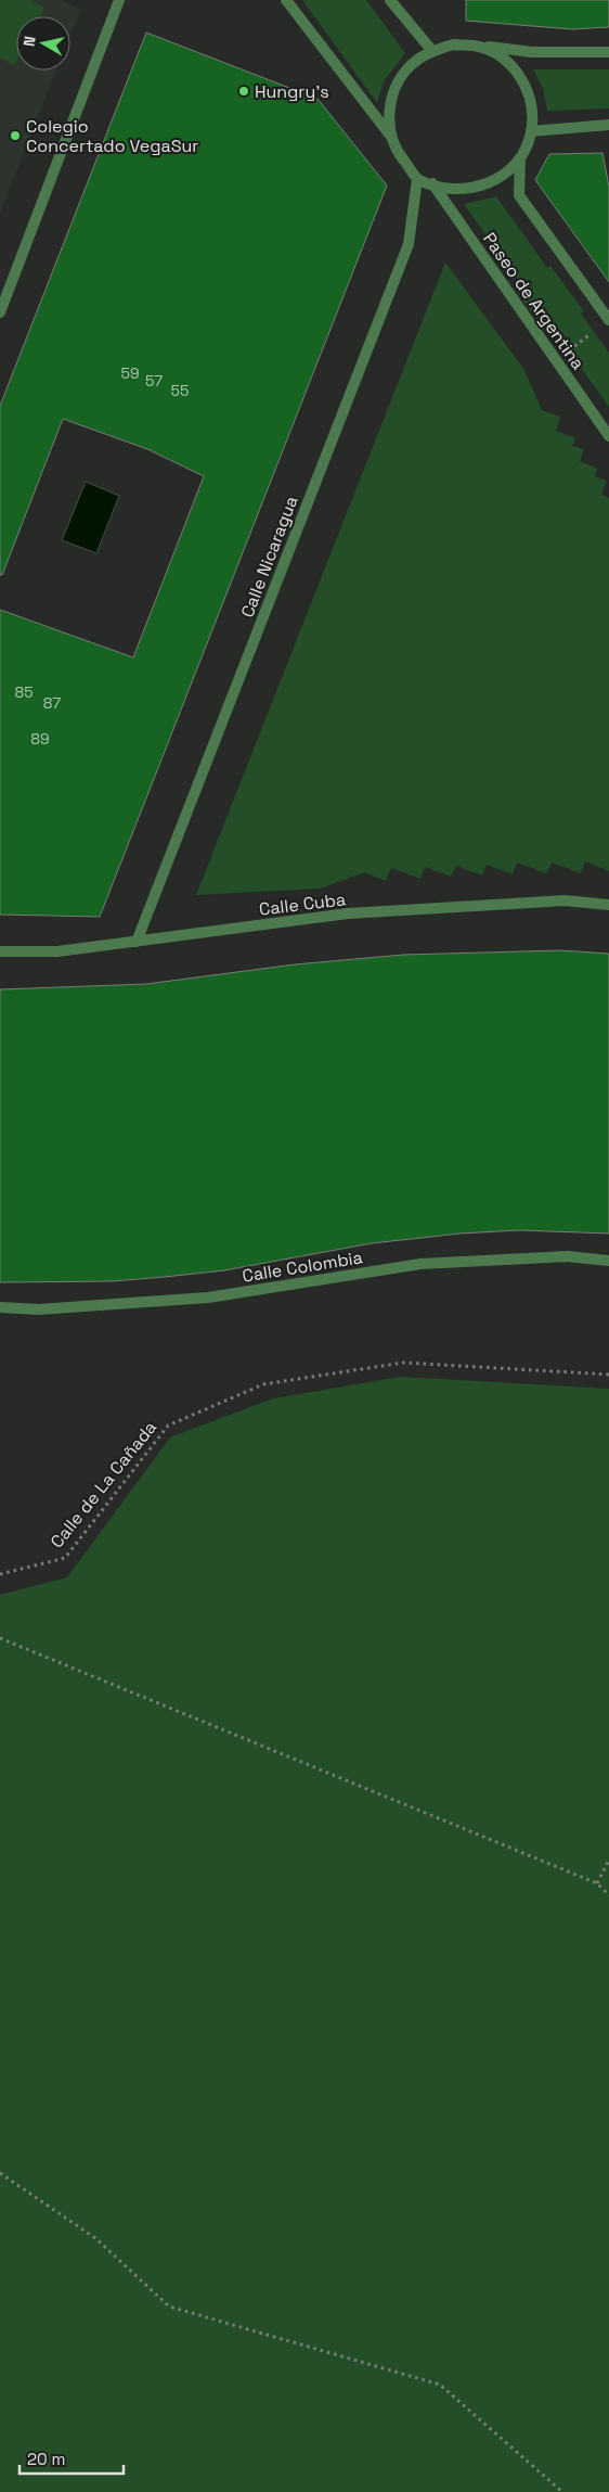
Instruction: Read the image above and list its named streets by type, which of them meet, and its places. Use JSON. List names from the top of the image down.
{
  "streets": {
    "street": [
      "Paseo de Argentina",
      "Calle Nicaragua",
      "Calle Cuba",
      "Calle Colombia"
    ],
    "path": ["Calle de La Cañada"]
  },
  "crossings": [
    ["Paseo de Argentina", "Calle Nicaragua"],
    ["Calle Nicaragua", "Calle Cuba"]
  ],
  "places": ["Hungry's", "Colegio Concertado VegaSur"],
  "house_numbers": [
    "59",
    "57",
    "55",
    "85",
    "87",
    "89"
  ],
  "scale_bar": "20 m",
  "north": "left"
}
